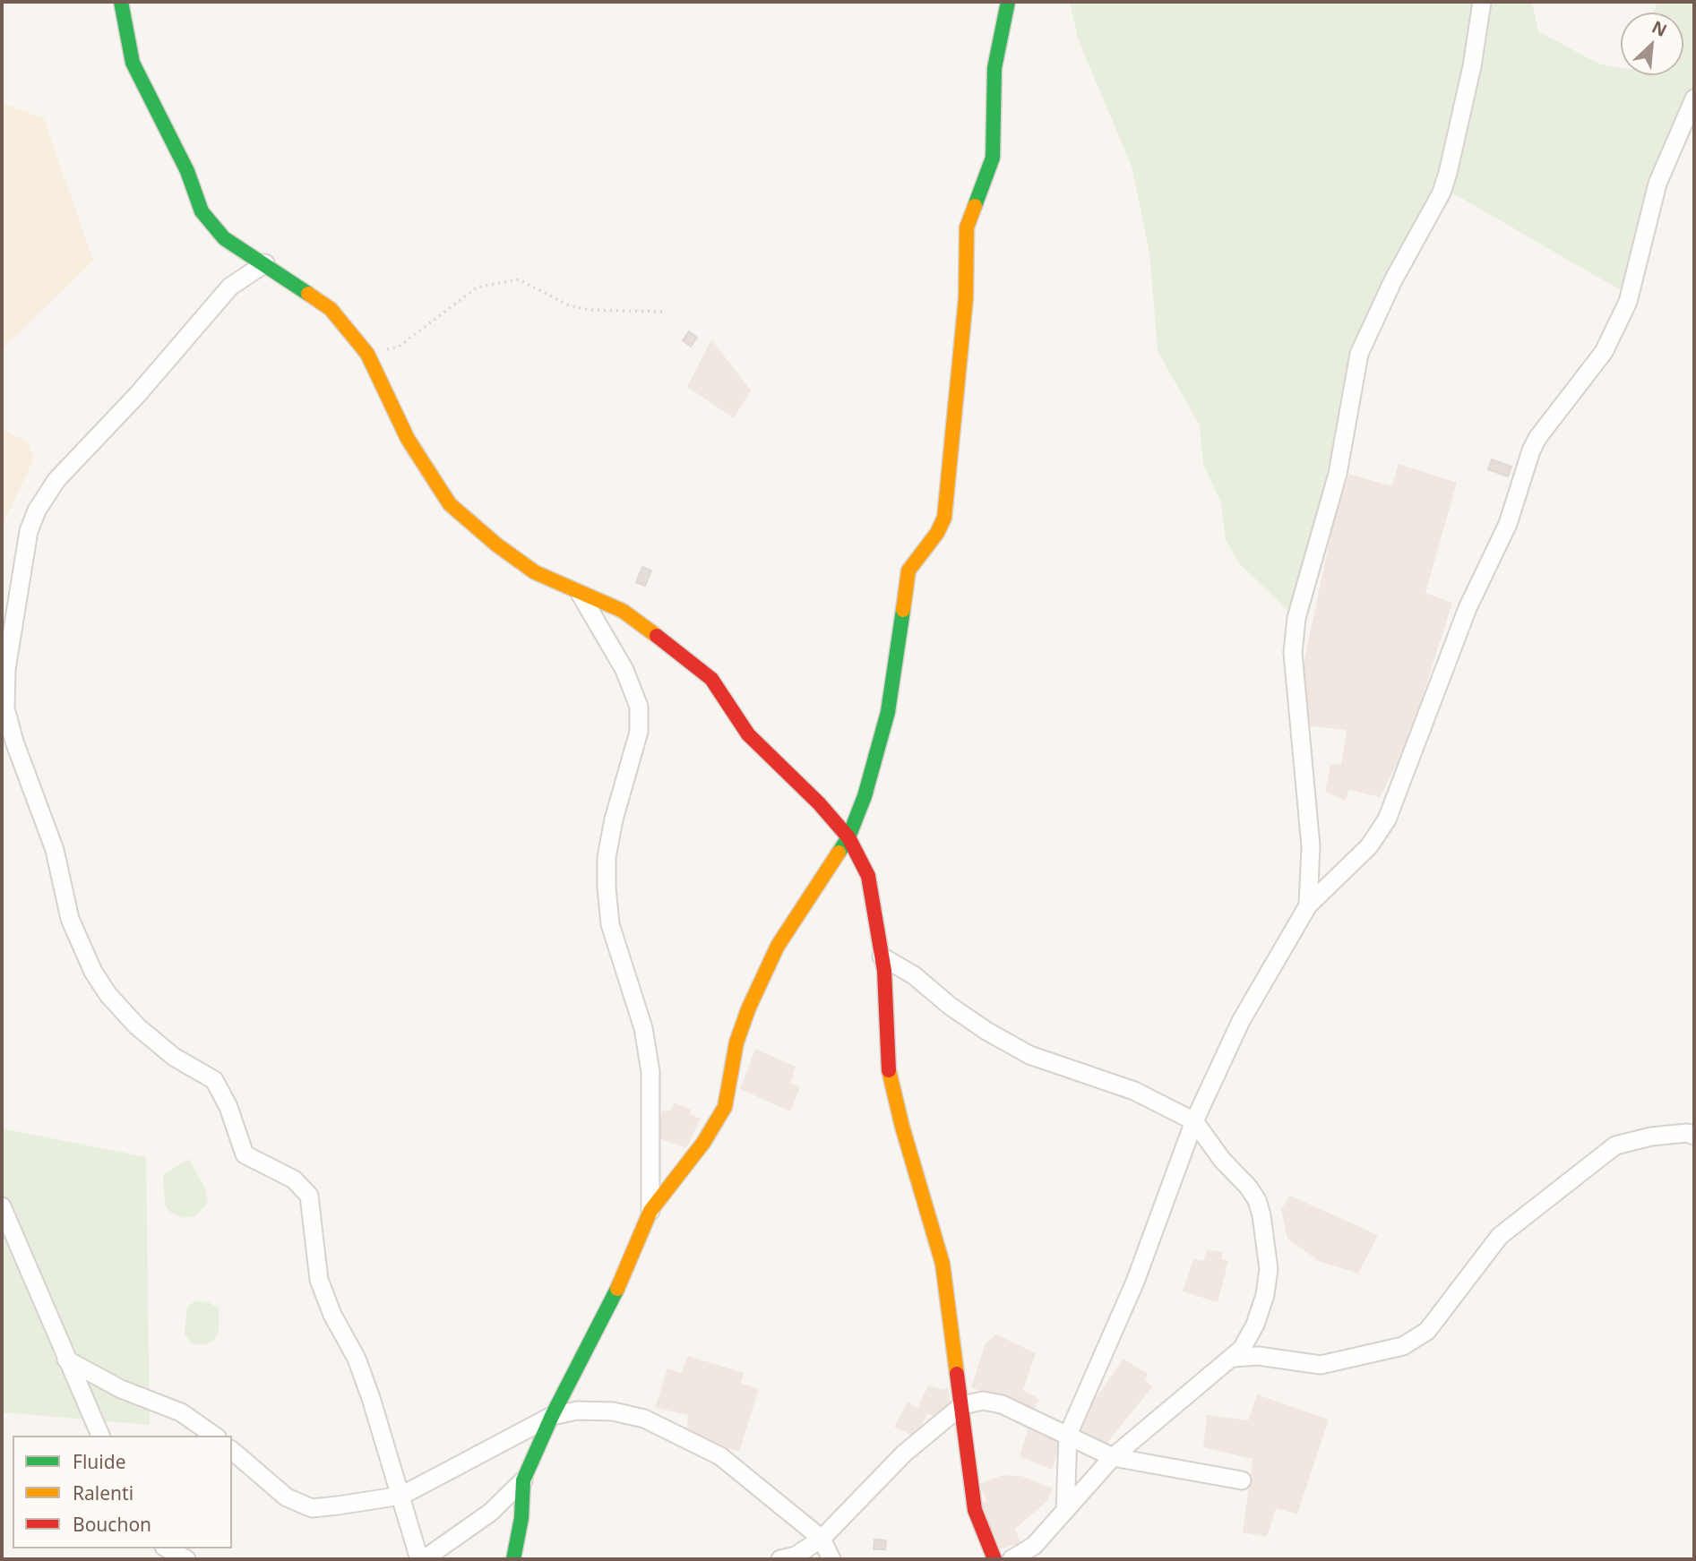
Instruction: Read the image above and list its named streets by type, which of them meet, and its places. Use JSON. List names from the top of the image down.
{
  "legend": ["Fluide", "Ralenti", "Bouchon"],
  "north": "top right"
}
